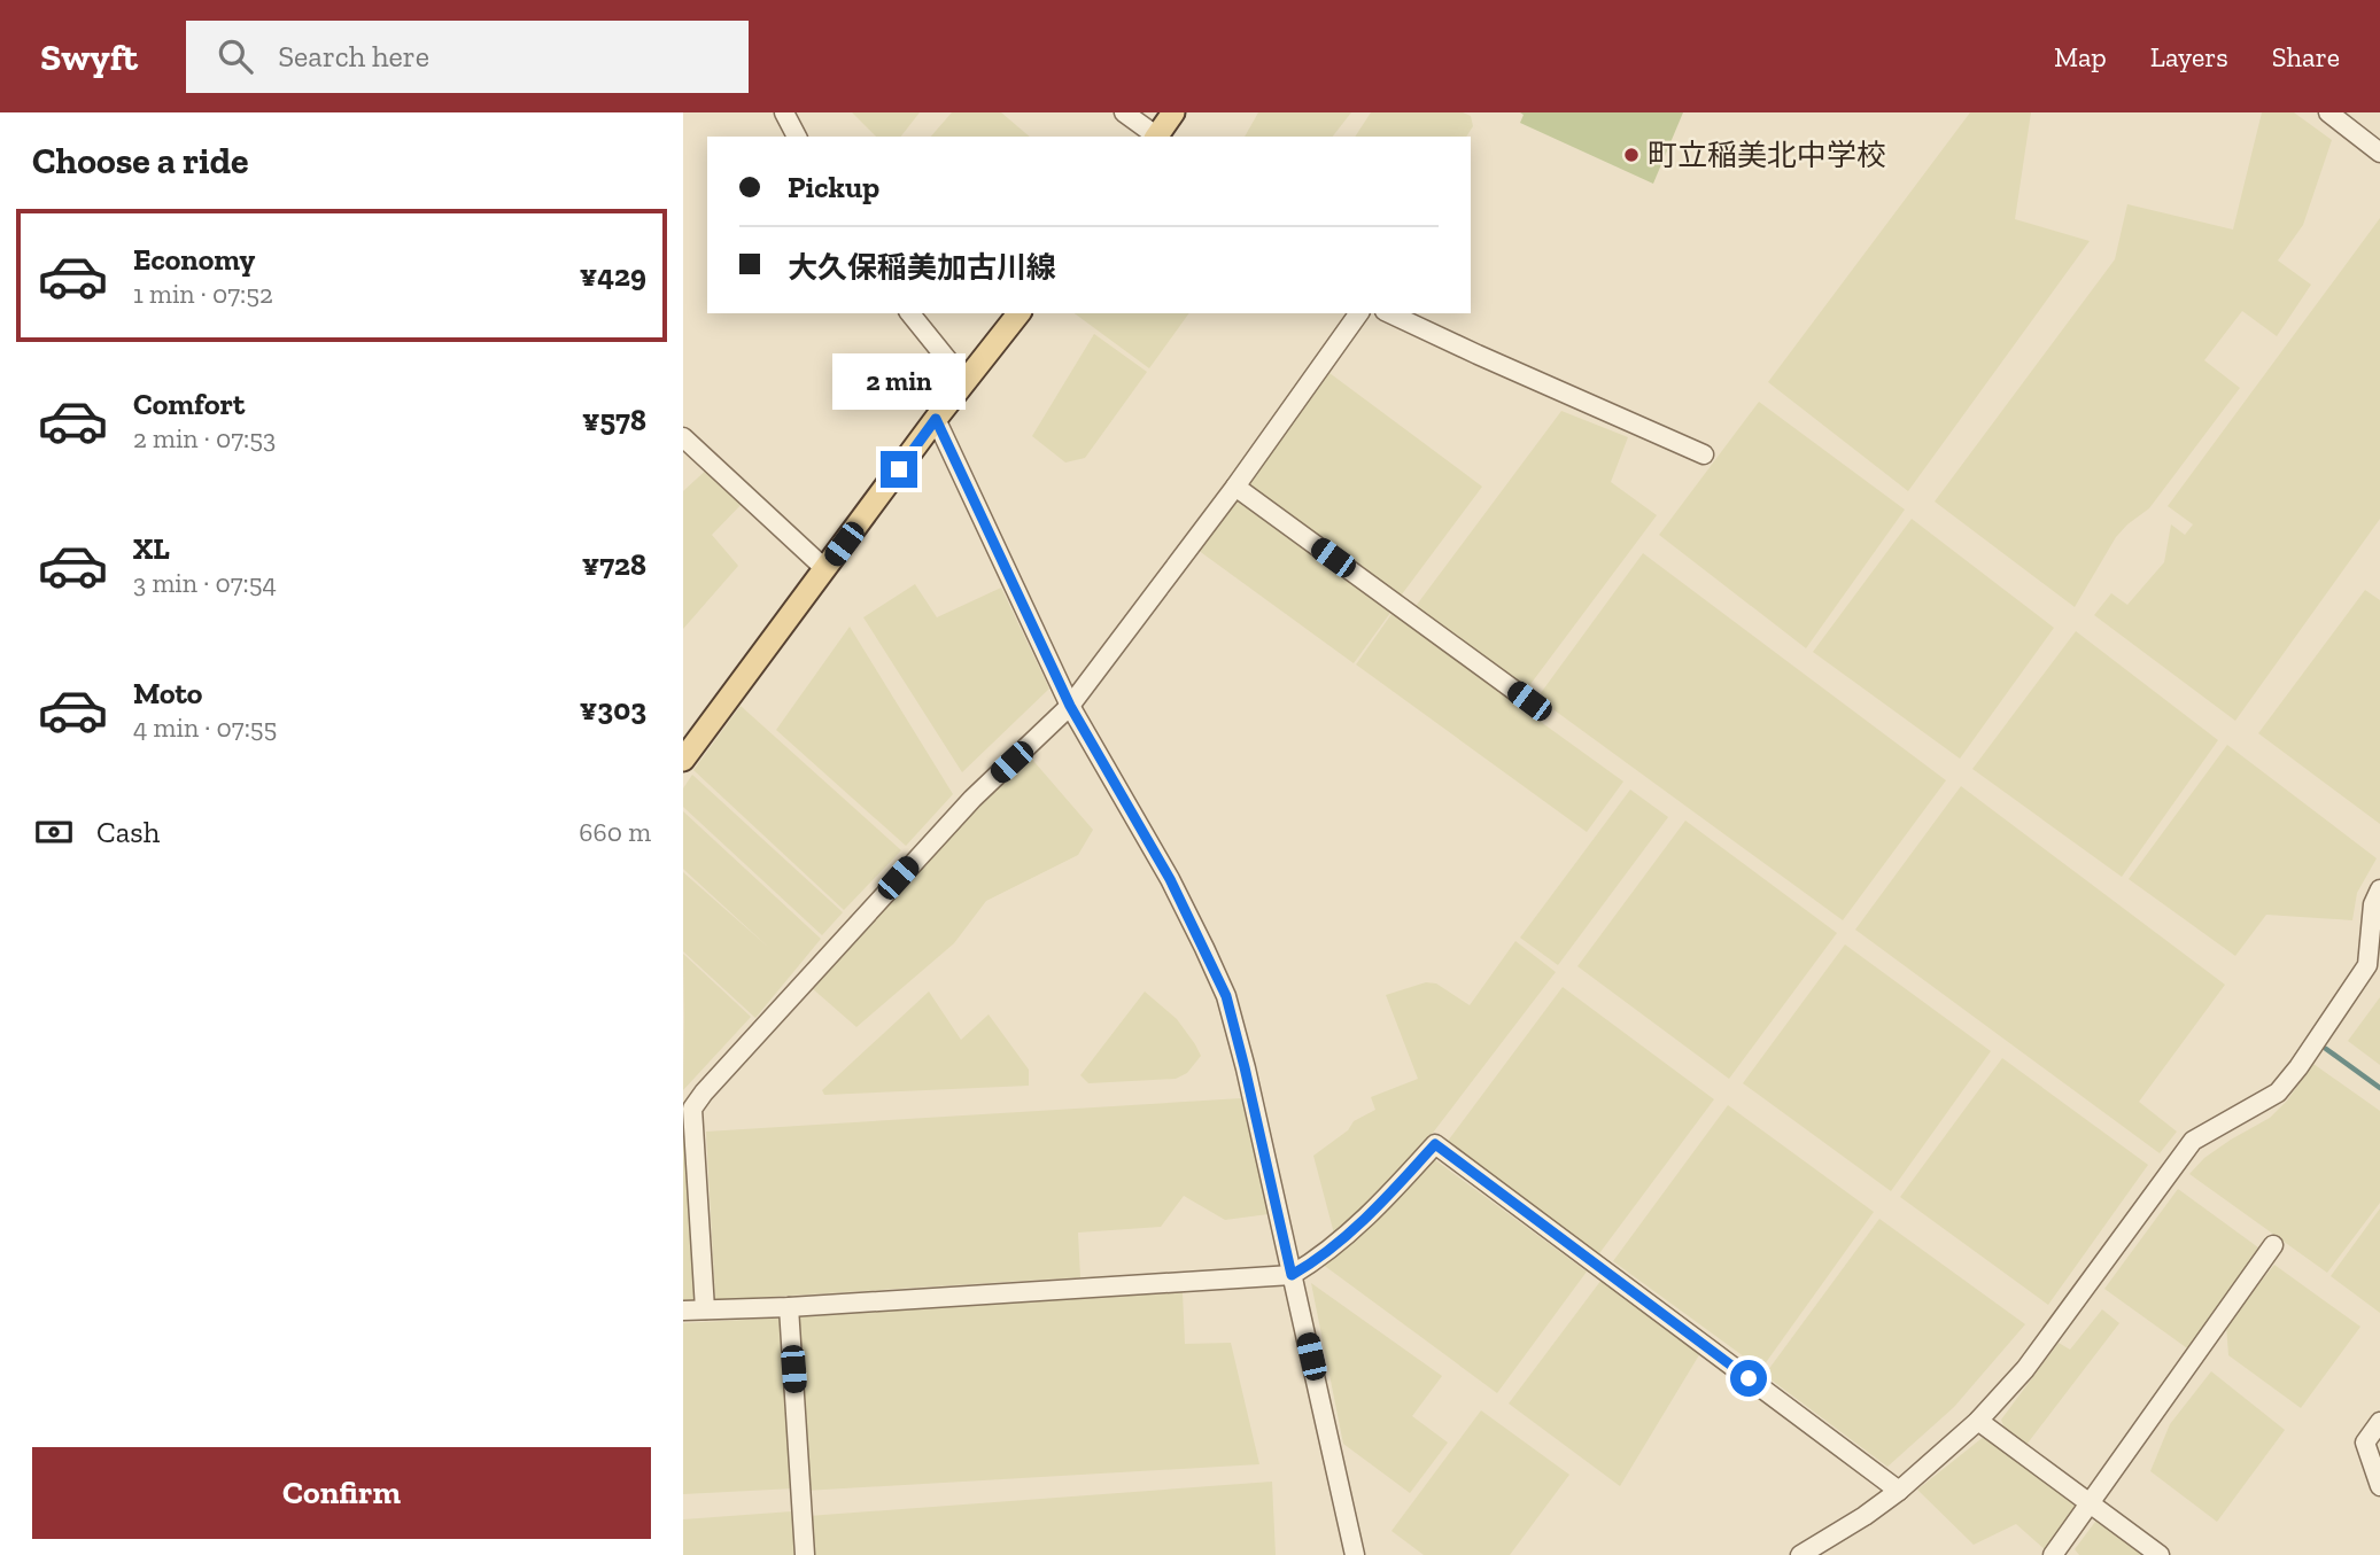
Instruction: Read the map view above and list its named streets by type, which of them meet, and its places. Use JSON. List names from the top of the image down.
{
  "places": ["町立稲美北中学校"],
  "page": {
    "header": "Swyft",
    "search": "Search here",
    "nav": ["Map", "Layers", "Share"],
    "heading": "Choose a ride",
    "banner": ["Pickup", "大久保稲美加古川線"],
    "list": [
      {
        "name": "Economy",
        "note": "1 min · 07:52",
        "value": "¥429"
      },
      {
        "name": "Comfort",
        "note": "2 min · 07:53",
        "value": "¥578"
      },
      {
        "name": "XL",
        "note": "3 min · 07:54",
        "value": "¥728"
      },
      {
        "name": "Moto",
        "note": "4 min · 07:55",
        "value": "¥303"
      }
    ],
    "bubble": "2 min",
    "pay": ["Cash", "660 m"],
    "buttons": "Confirm"
  }
}
